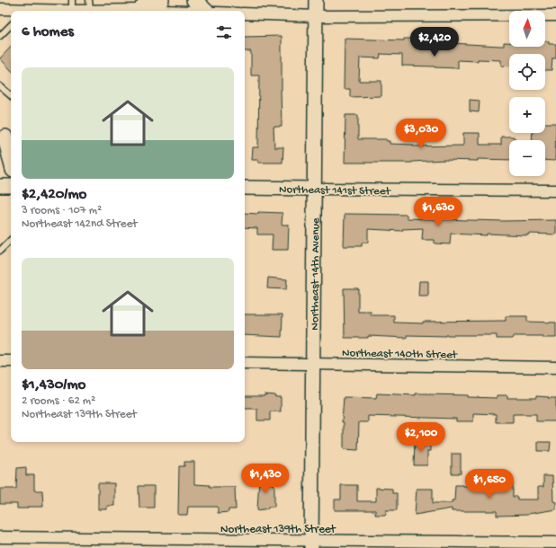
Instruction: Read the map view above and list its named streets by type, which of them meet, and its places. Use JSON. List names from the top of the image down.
{
  "streets": {
    "street": [
      "Northeast 141st Street",
      "Northeast 14th Avenue",
      "Northeast 140th Street",
      "Northeast 139th Street"
    ]
  },
  "crossings": [
    ["Northeast 141st Street", "Northeast 14th Avenue"],
    ["Northeast 14th Avenue", "Northeast 140th Street"],
    ["Northeast 14th Avenue", "Northeast 139th Street"]
  ],
  "north": "top",
  "page": {
    "map_buttons": ["+", "−"],
    "heading": "6 homes",
    "price": [
      "$2,420",
      "$3,030",
      "$1,630",
      "$2,100",
      "$1,430",
      "$1,650"
    ],
    "list": [
      {
        "name": "$2,420/mo",
        "note": "3 rooms · 107 m² · Northeast 142nd Street"
      },
      {
        "name": "$1,430/mo",
        "note": "2 rooms · 62 m² · Northeast 139th Street"
      }
    ]
  }
}
